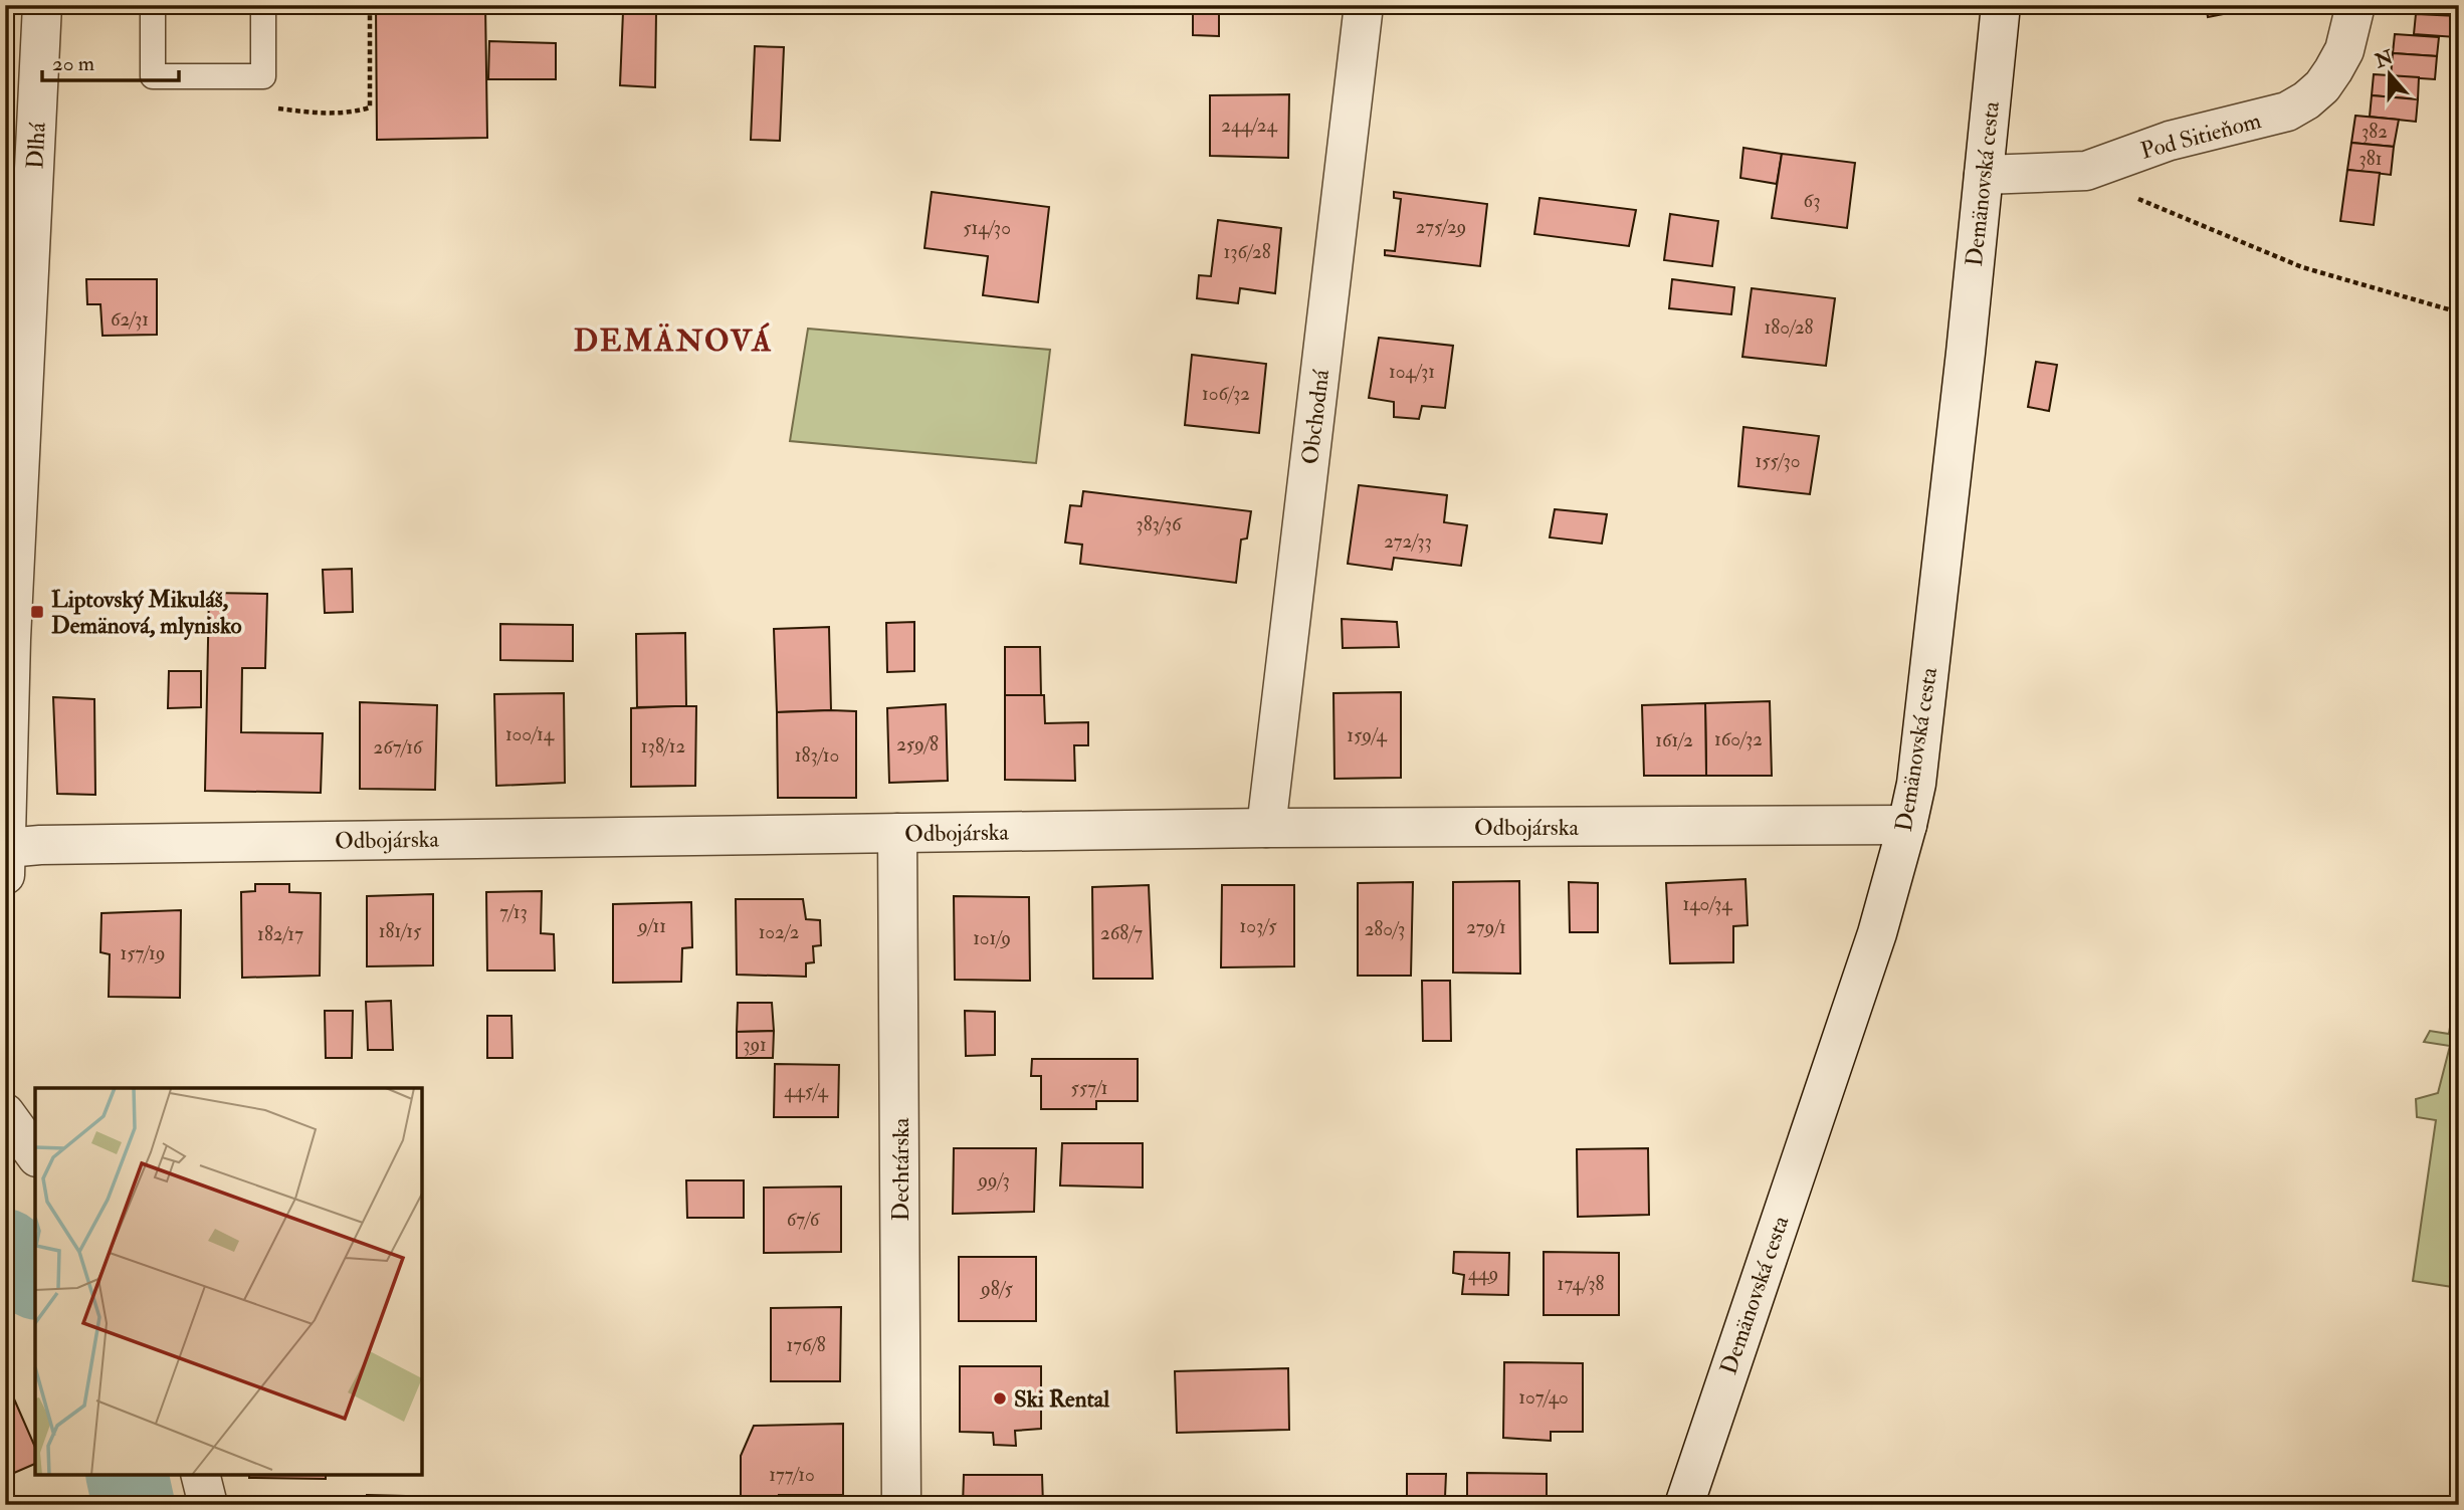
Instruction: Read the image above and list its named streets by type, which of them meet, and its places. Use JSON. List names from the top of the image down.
{
  "streets": {
    "street": [
      "Pod Sitieňom",
      "Dlhá",
      "Demänovská cesta",
      "Obchodná",
      "Odbojárska",
      "Dechtárska"
    ]
  },
  "crossings": [
    ["Pod Sitieňom", "Demänovská cesta"],
    ["Dlhá", "Odbojárska"],
    ["Demänovská cesta", "Odbojárska"],
    ["Obchodná", "Odbojárska"],
    ["Odbojárska", "Dechtárska"]
  ],
  "districts": ["DEMÄNOVÁ"],
  "places": {
    "transit": ["Liptovský Mikuláš, Demänová, mlynisko"],
    "other": ["Ski Rental"]
  },
  "house_numbers": [
    "244/24",
    "382",
    "381",
    "63",
    "275/29",
    "514/30",
    "136/28",
    "62/31",
    "180/28",
    "104/31",
    "106/32",
    "155/30",
    "383/36",
    "272/33",
    "100/14",
    "159/4",
    "160/32",
    "161/2",
    "259/8",
    "138/12",
    "267/16",
    "183/10",
    "140/34",
    "7/13",
    "9/11",
    "103/5",
    "279/1",
    "280/3",
    "181/15",
    "102/2",
    "268/7",
    "182/17",
    "101/9",
    "157/19",
    "391",
    "557/1",
    "445/4",
    "99/3",
    "67/6",
    "449",
    "174/38",
    "98/5",
    "176/8",
    "107/40",
    "177/10"
  ],
  "scale_bar": "20 m",
  "north": "top"
}
